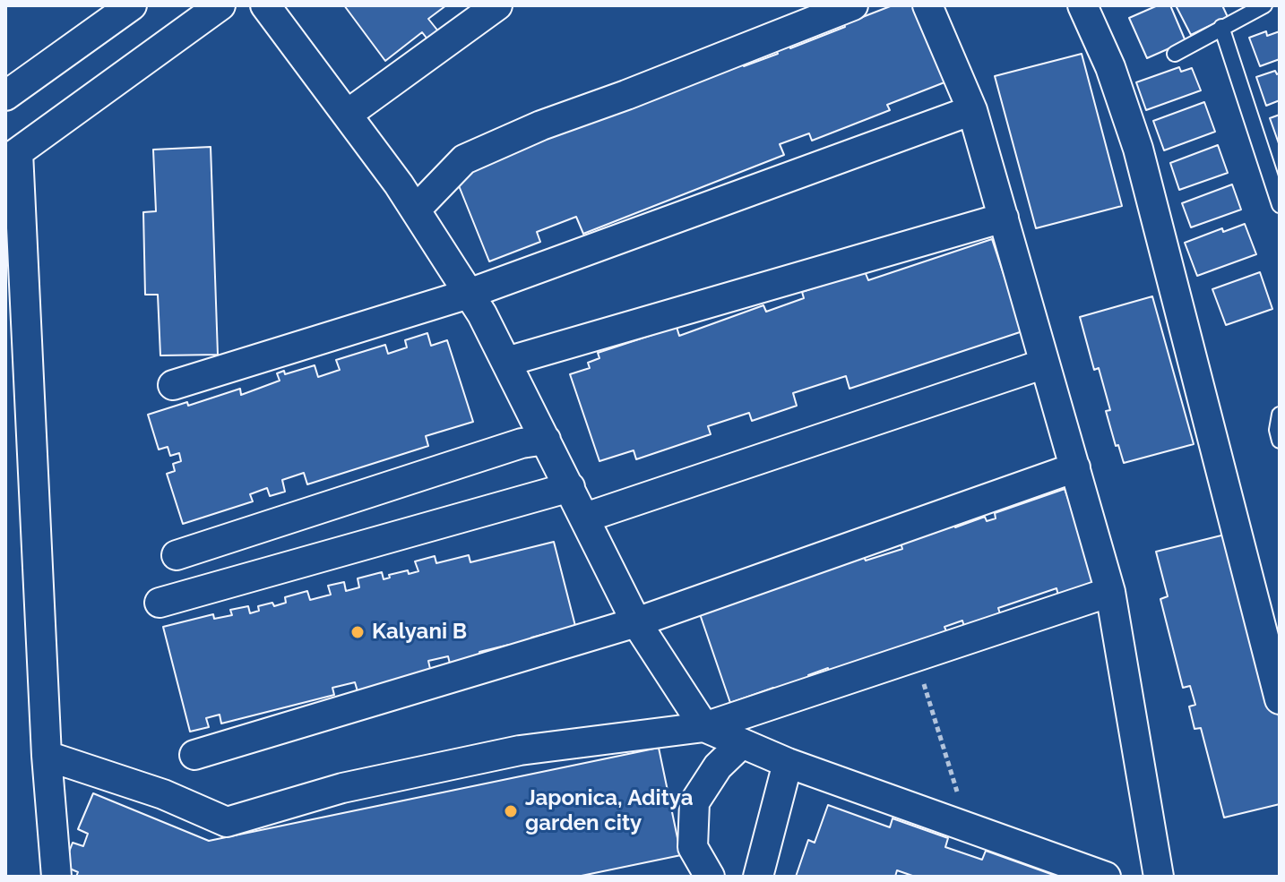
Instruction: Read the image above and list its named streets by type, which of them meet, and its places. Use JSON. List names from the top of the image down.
{
  "places": ["Kalyani B", "Japonica, Aditya garden city"]
}
